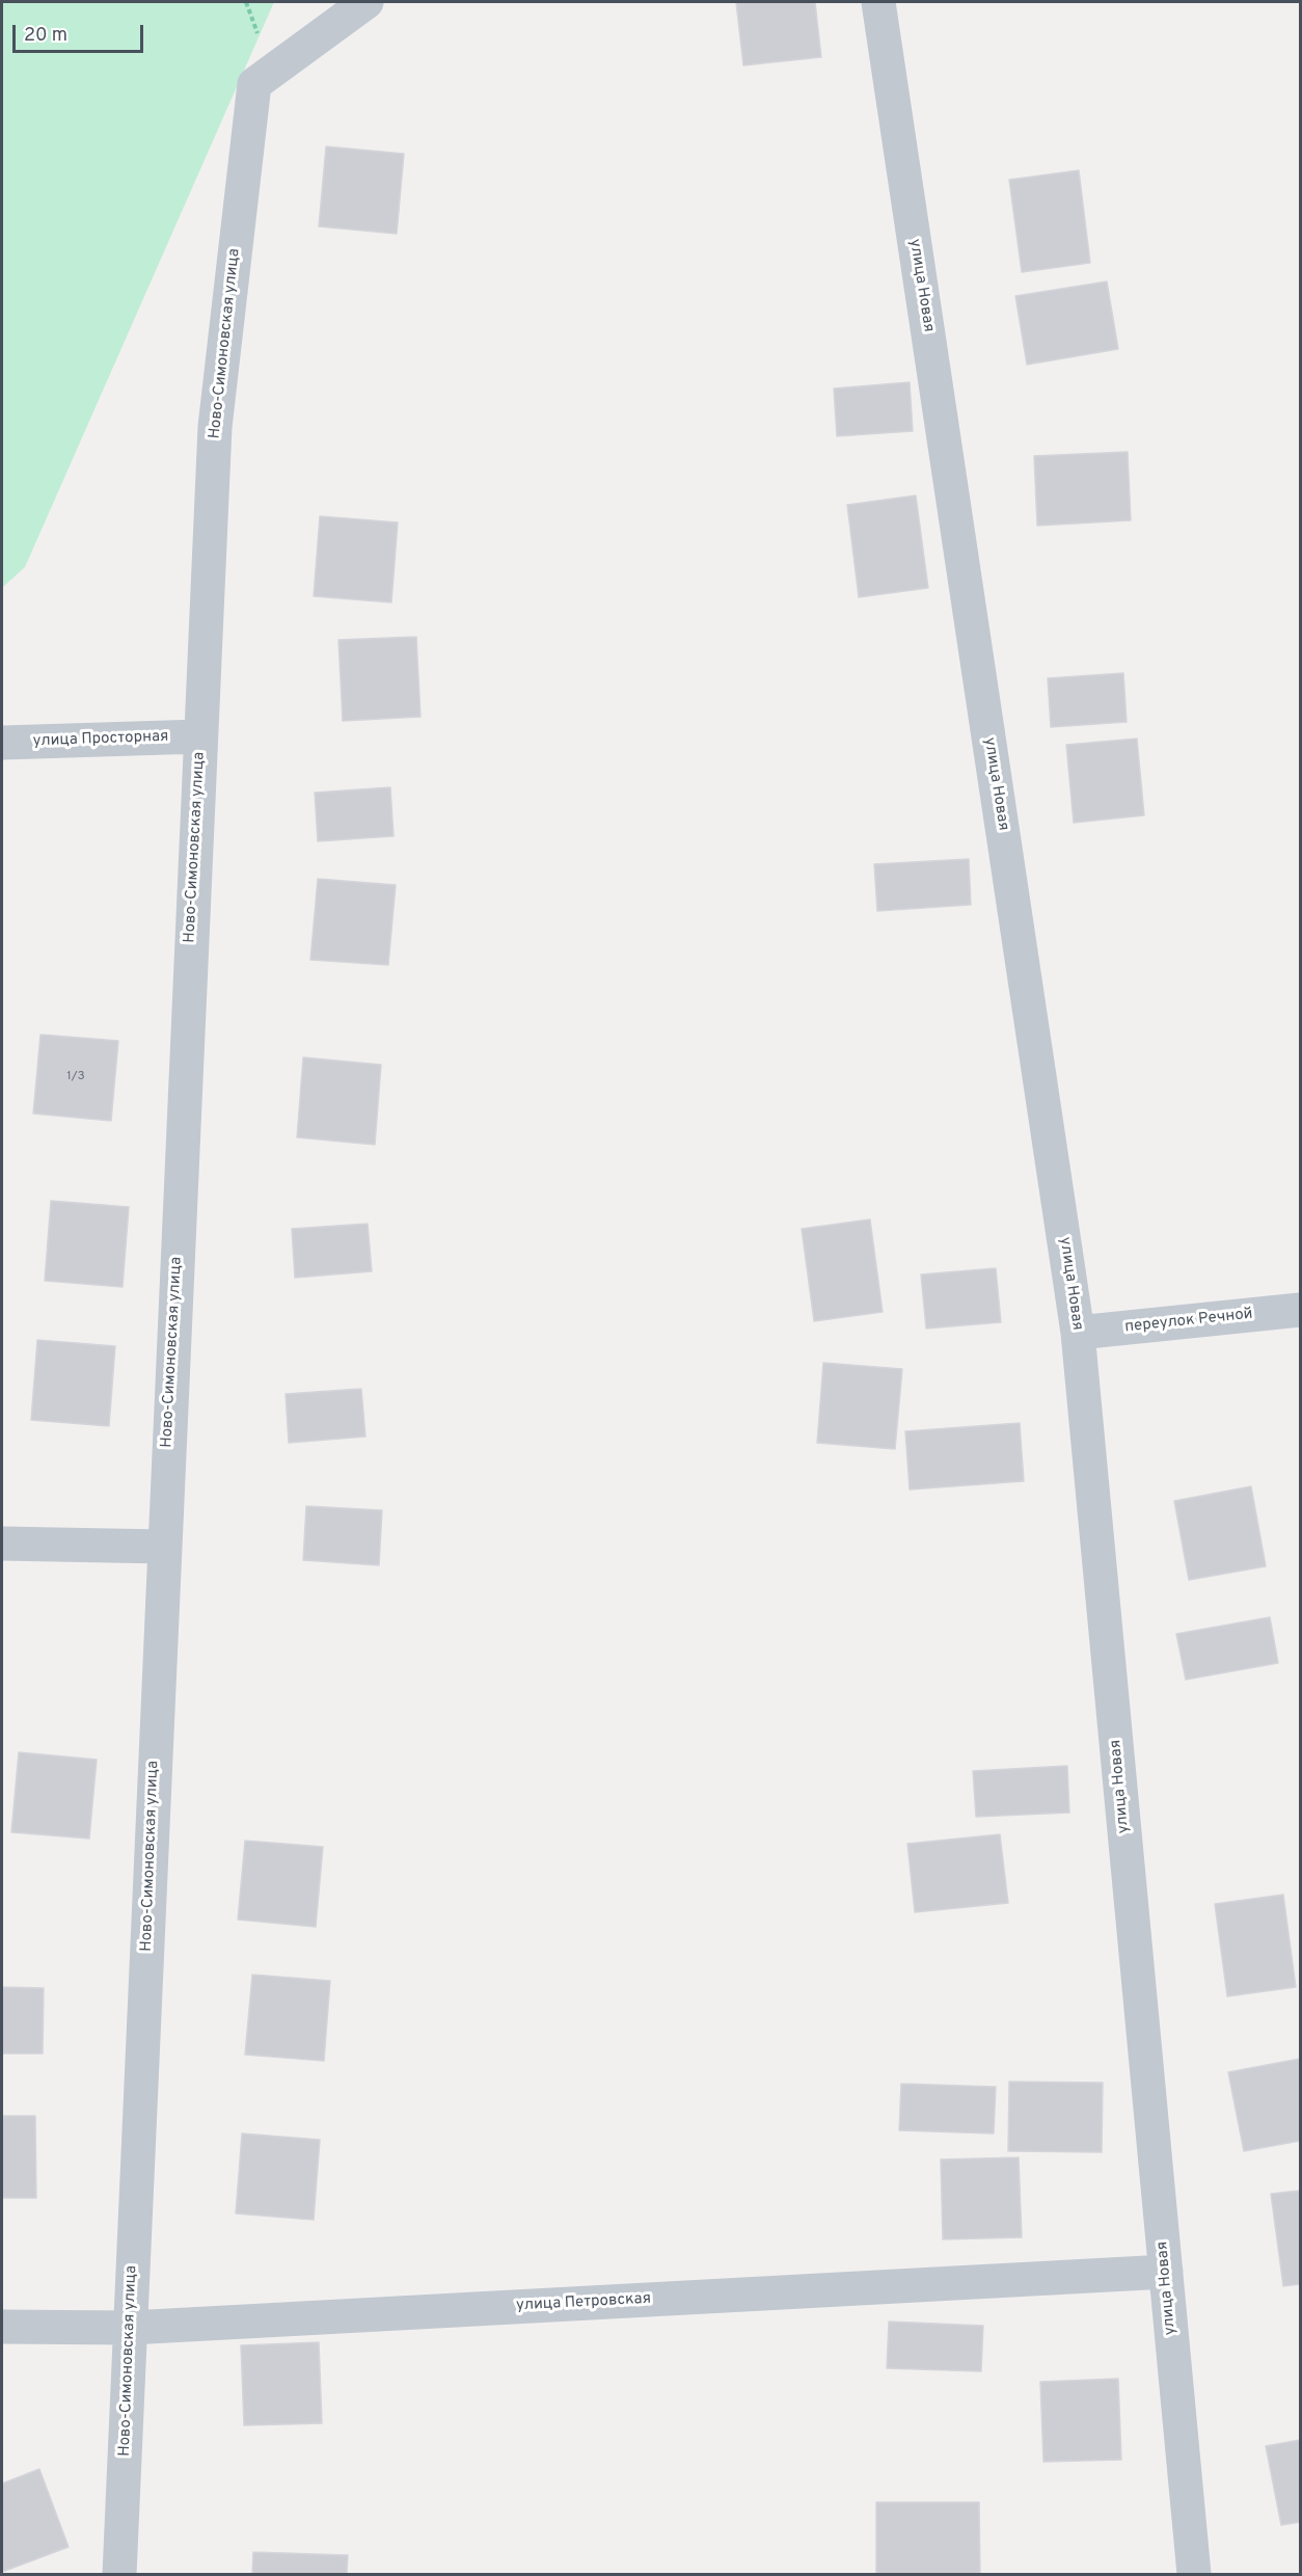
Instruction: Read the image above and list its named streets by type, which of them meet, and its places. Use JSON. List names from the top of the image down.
{
  "streets": {
    "street": [
      "улица Новая",
      "Ново-Симоновская улица",
      "улица Просторная",
      "переулок Речной",
      "улица Петровская"
    ]
  },
  "crossings": [
    ["улица Новая", "переулок Речной"],
    ["улица Новая", "улица Петровская"],
    ["Ново-Симоновская улица", "улица Просторная"],
    ["Ново-Симоновская улица", "улица Петровская"]
  ],
  "house_numbers": ["1/3"],
  "scale_bar": "20 m"
}
